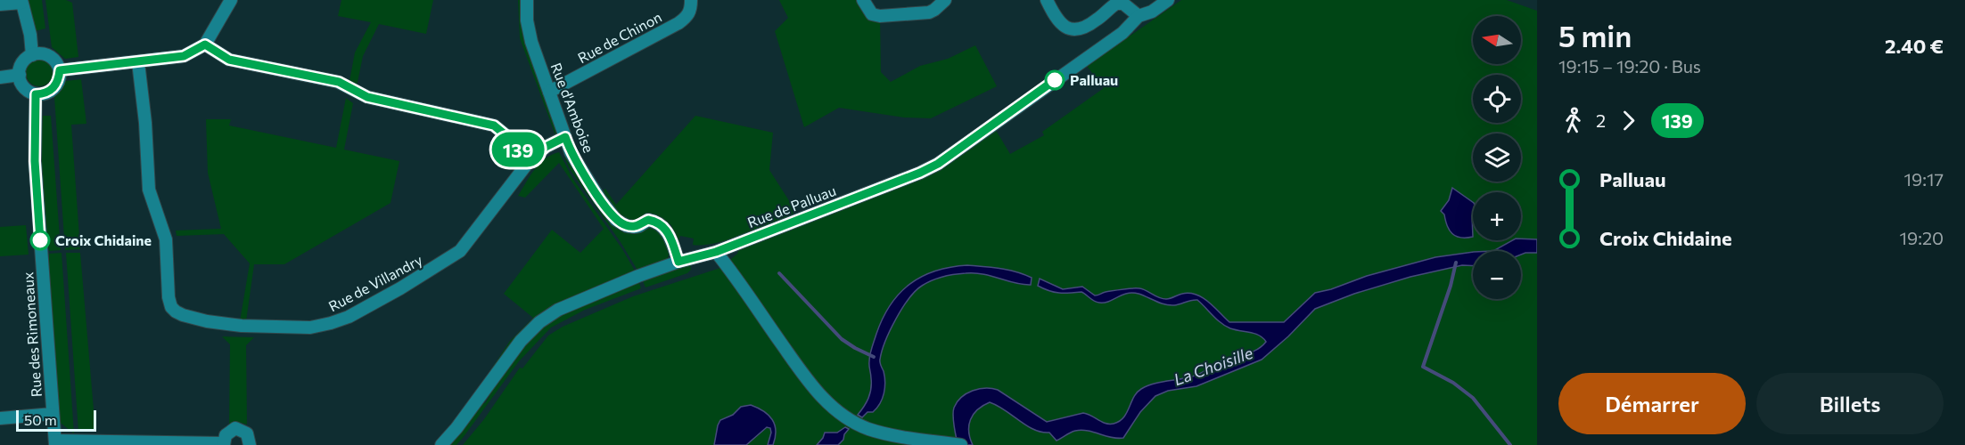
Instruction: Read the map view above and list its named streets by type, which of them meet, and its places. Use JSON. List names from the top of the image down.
{
  "streets": {
    "street": [
      "Rue de Chinon",
      "Rue d'Amboise",
      "Rue de Palluau",
      "Rue de Villandry",
      "Rue des Rimoneaux"
    ]
  },
  "crossings": [
    ["Rue de Chinon", "Rue d'Amboise"],
    ["Rue d'Amboise", "Rue de Palluau"],
    ["Rue d'Amboise", "Rue de Villandry"]
  ],
  "water": ["La Choisille"],
  "places": ["Palluau", "Croix Chidaine"],
  "lines": ["bus line 139"],
  "scale_bar": "50 m",
  "north": "left",
  "page": {
    "on_map": "139",
    "heading": ["5 min", "19:15 – 19:20 · Bus", "2.40 €"],
    "map_buttons": ["+", "−"],
    "legs": ["2", "139"],
    "list": [
      {
        "name": "Palluau",
        "value": "19:17"
      },
      {
        "name": "Croix Chidaine",
        "value": "19:20"
      }
    ],
    "buttons": ["Démarrer", "Billets"],
    "scale": "50 m"
  }
}
